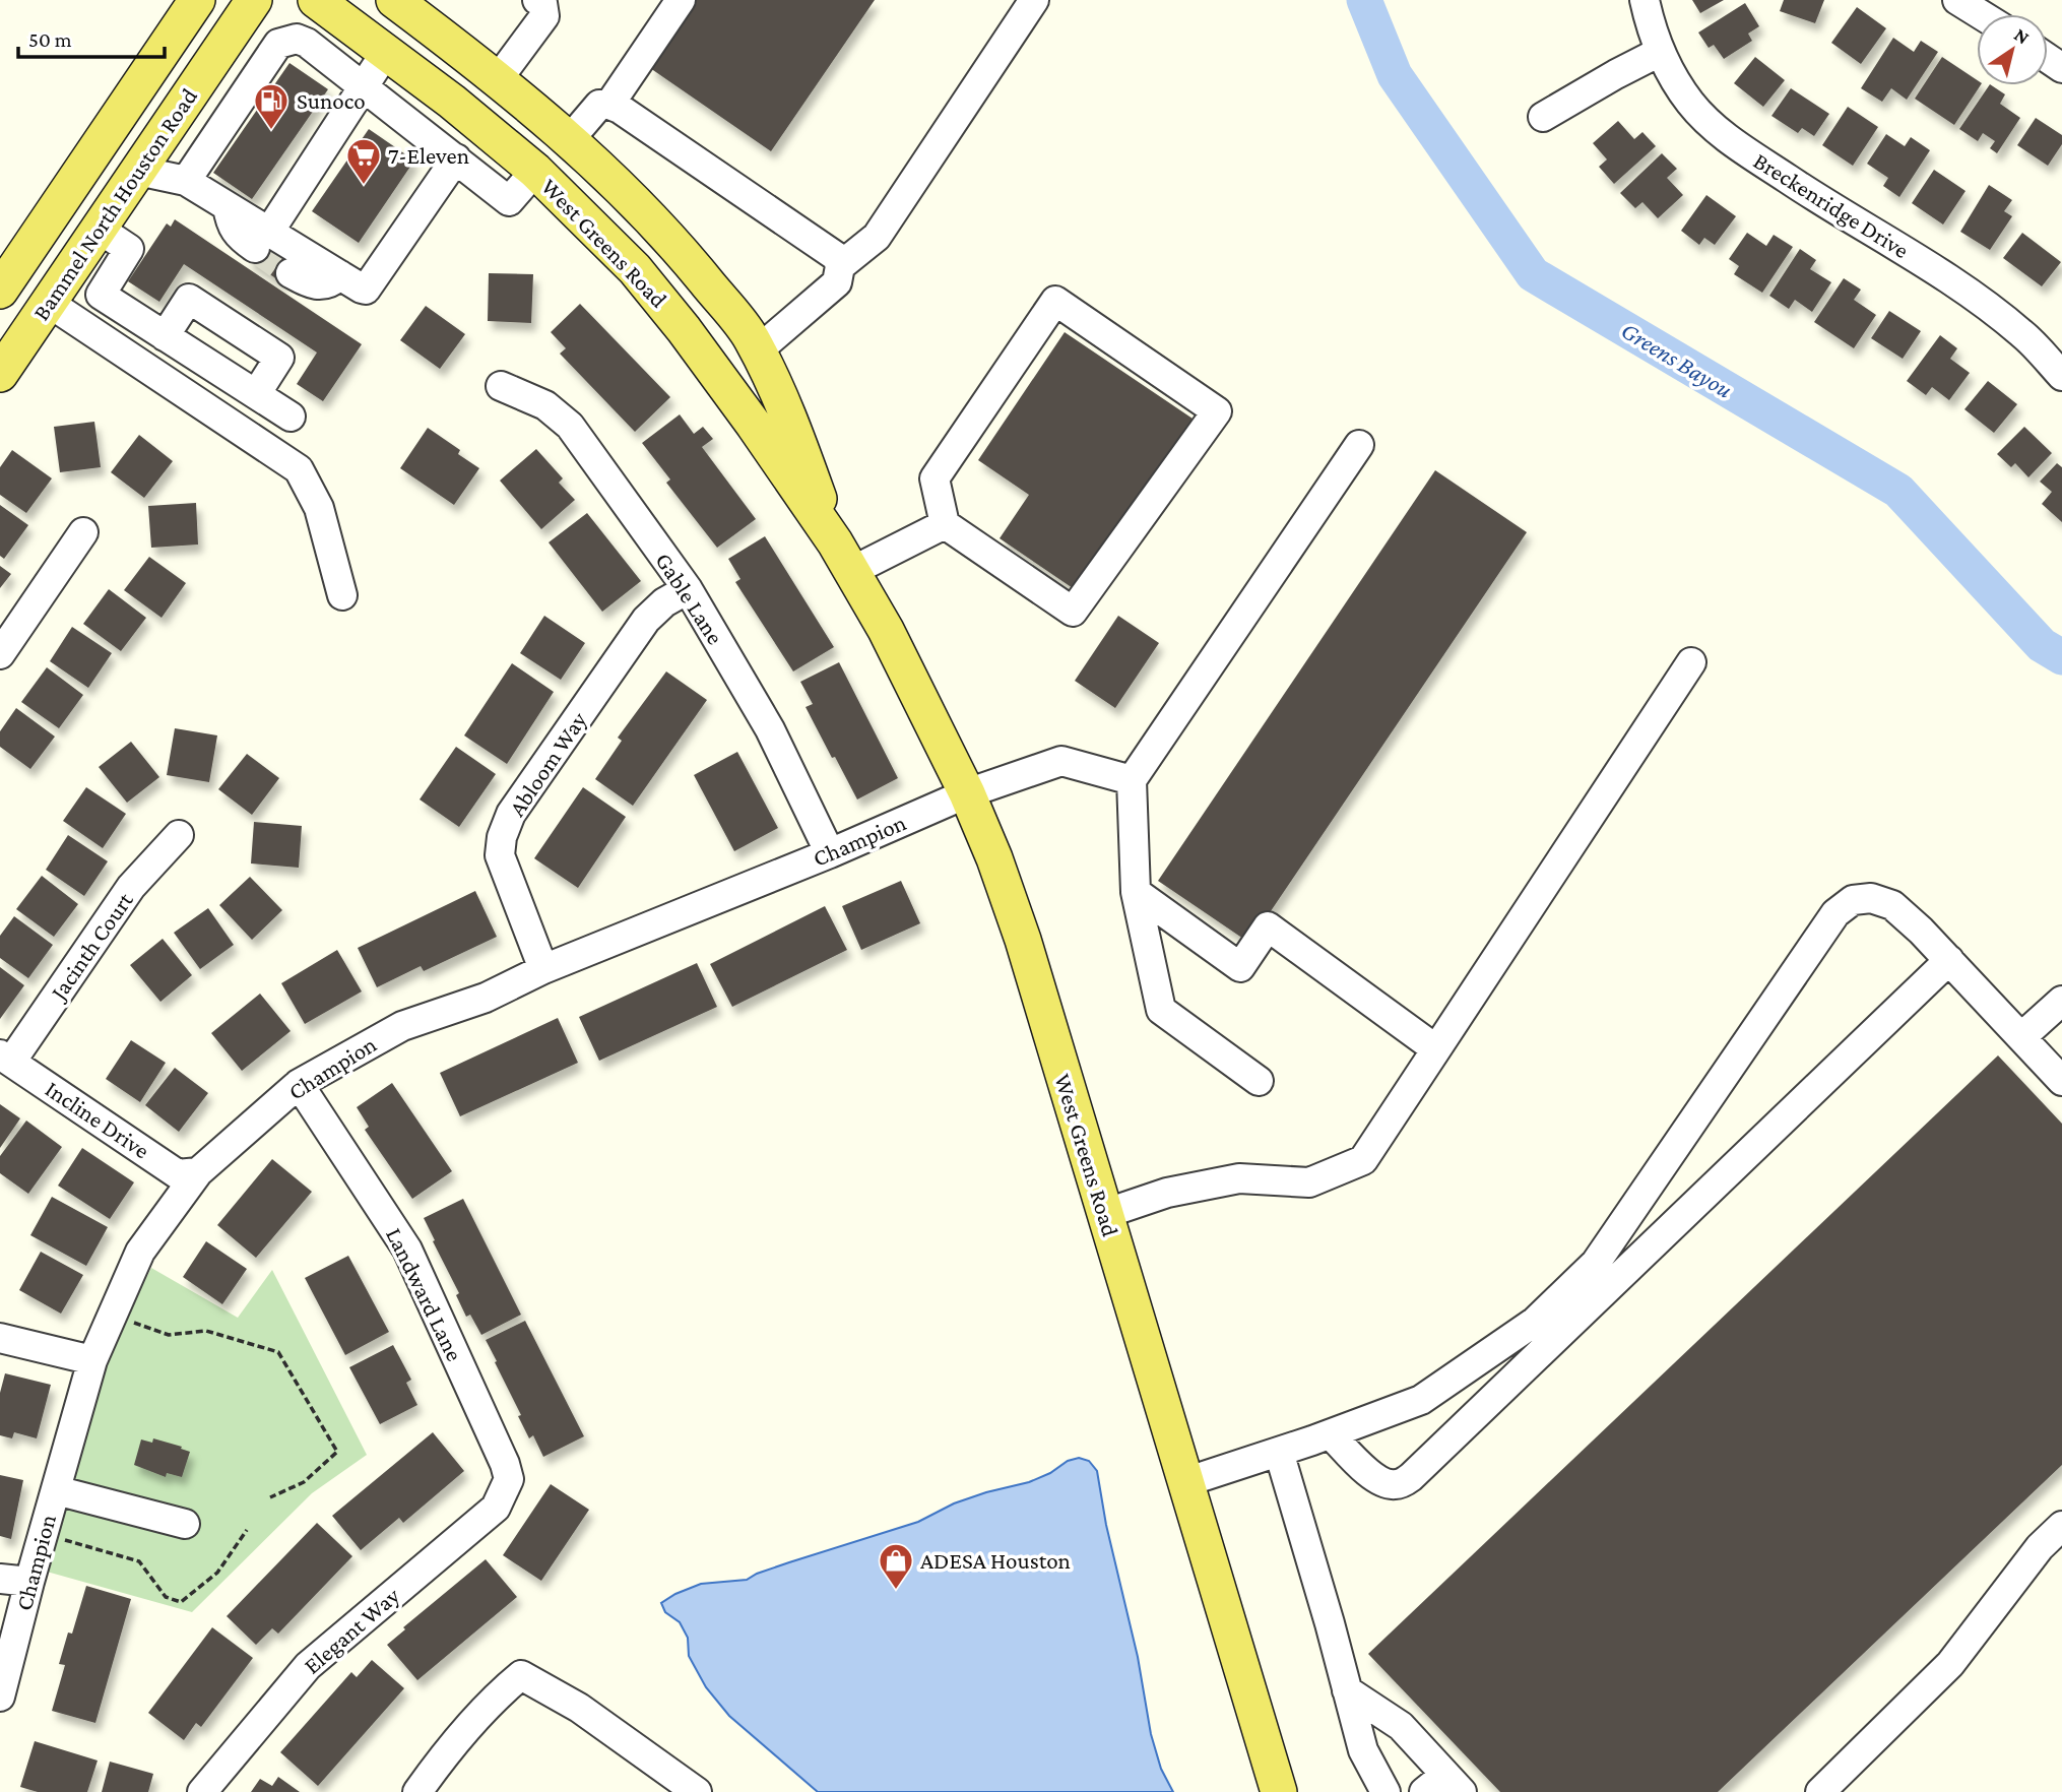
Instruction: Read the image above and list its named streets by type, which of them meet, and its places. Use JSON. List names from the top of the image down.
{
  "streets": {
    "main road": ["Bammel North Houston Road", "West Greens Road"],
    "street": [
      "Breckenridge Drive",
      "Gable Lane",
      "Abloom Way",
      "Champion",
      "Jacinth Court",
      "Incline Drive",
      "Landward Lane",
      "Elegant Way"
    ]
  },
  "crossings": [
    ["West Greens Road", "Champion"],
    ["Gable Lane", "Abloom Way"],
    ["Gable Lane", "Champion"],
    ["Abloom Way", "Champion"],
    ["Champion", "Incline Drive"],
    ["Champion", "Landward Lane"],
    ["Jacinth Court", "Incline Drive"],
    ["Landward Lane", "Elegant Way"]
  ],
  "water": ["Greens Bayou"],
  "places": {
    "fuel station": ["Sunoco"],
    "supermarket": ["7-Eleven"],
    "shop": ["ADESA Houston"]
  },
  "scale_bar": "50 m",
  "north": "top right"
}
